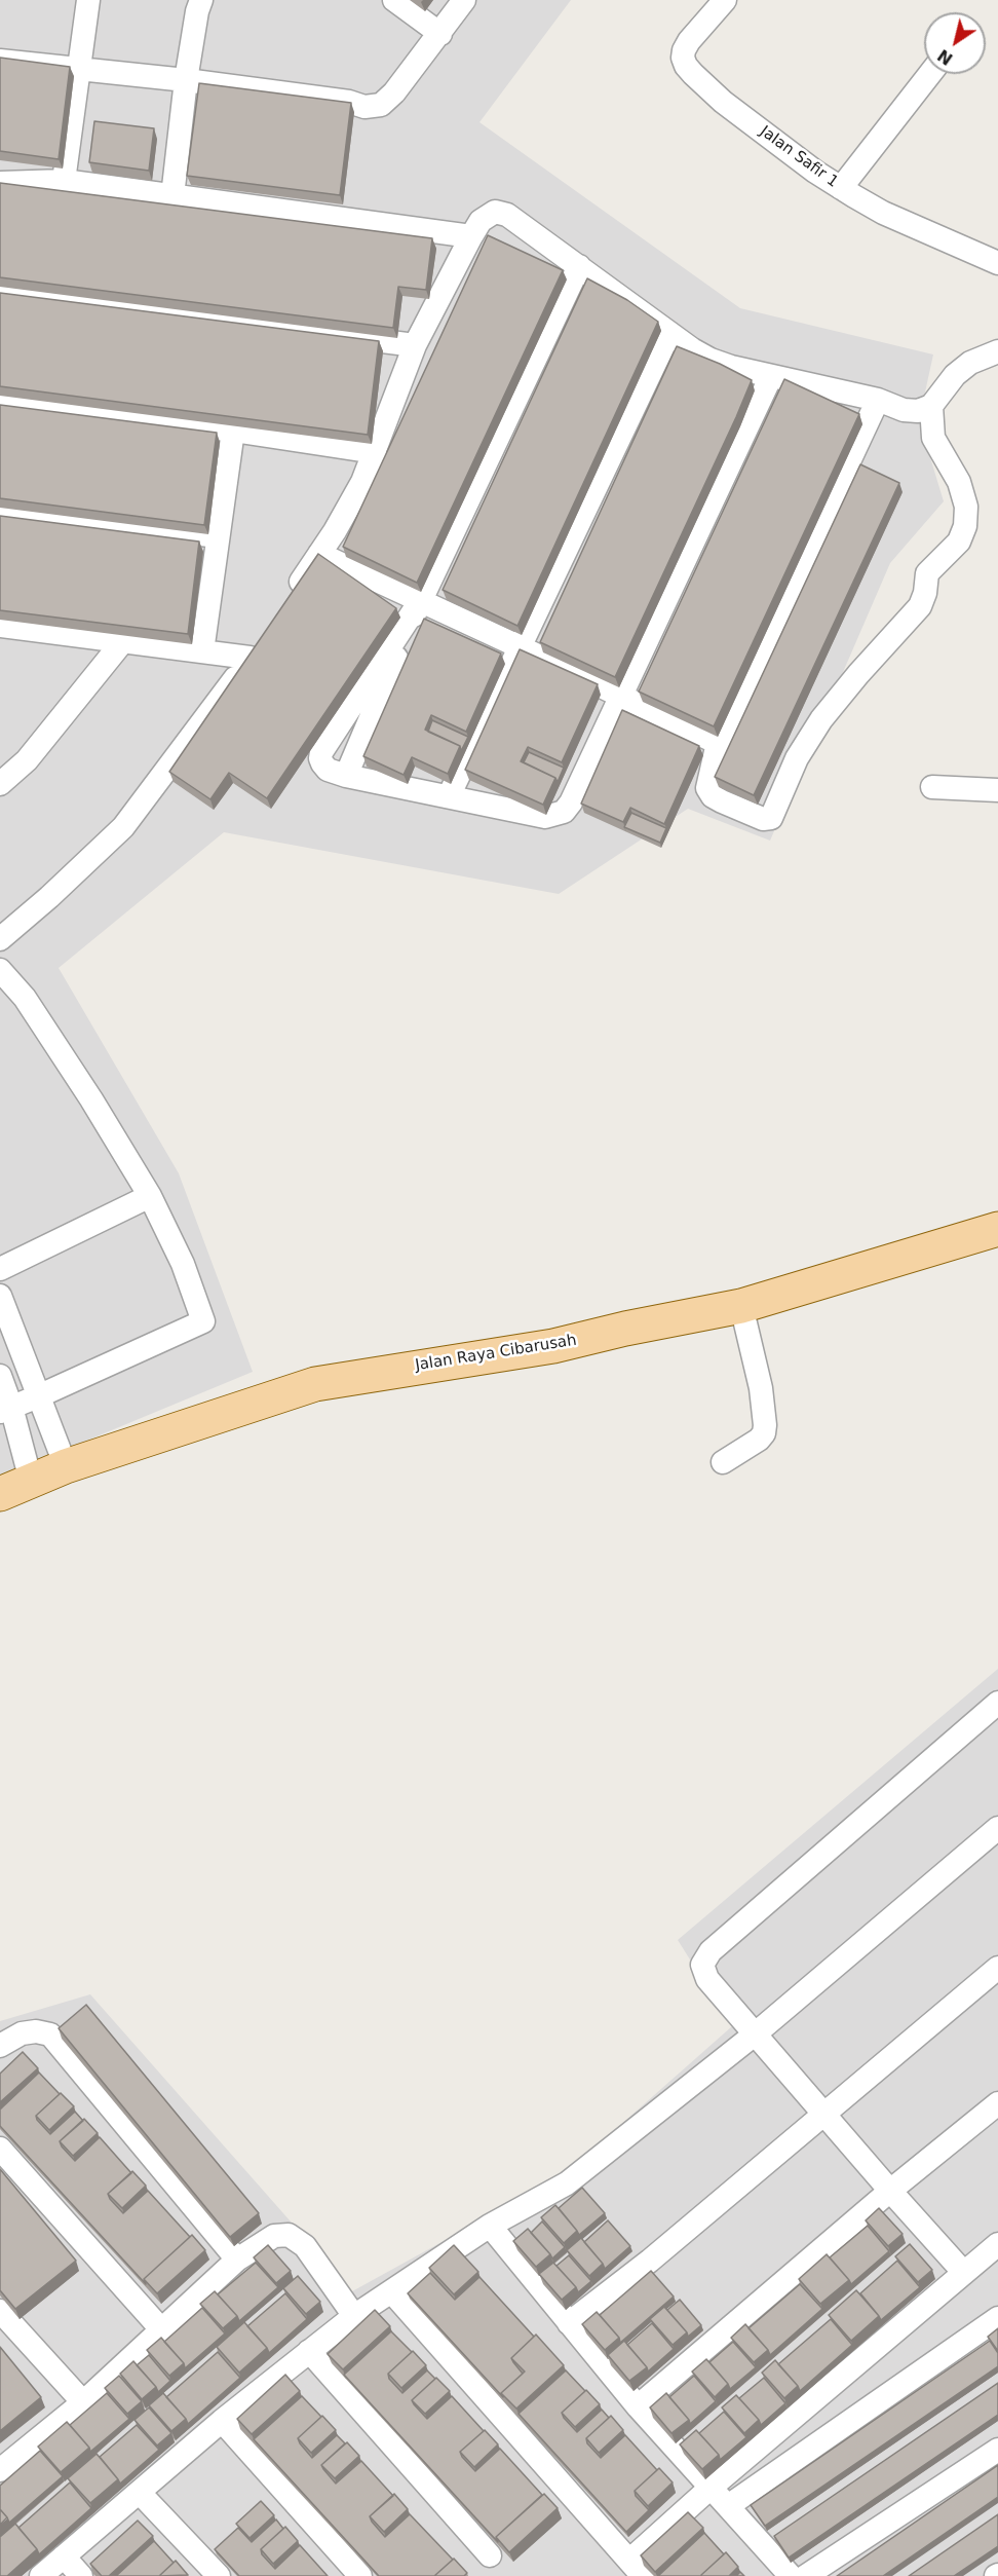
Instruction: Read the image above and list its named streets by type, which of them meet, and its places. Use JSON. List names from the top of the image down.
{
  "streets": {
    "main road": ["Jalan Raya Cibarusah"],
    "street": ["Jalan Safir 1"]
  },
  "north": "bottom left"
}
